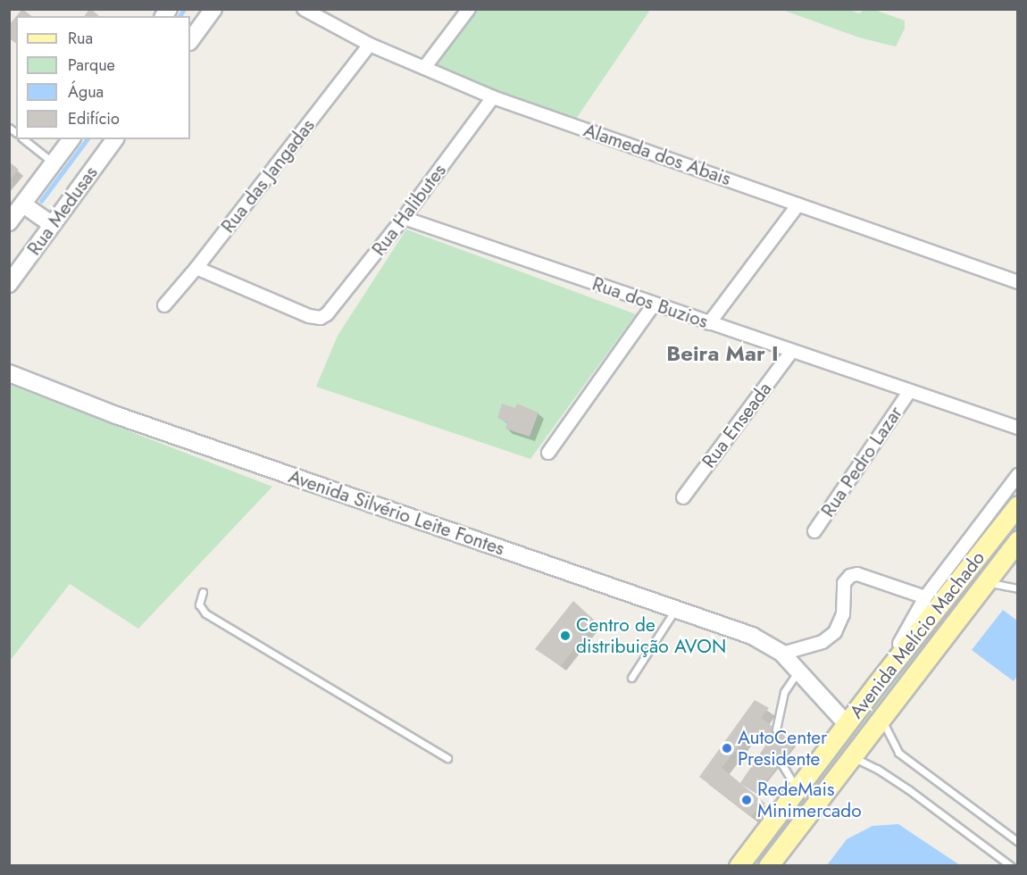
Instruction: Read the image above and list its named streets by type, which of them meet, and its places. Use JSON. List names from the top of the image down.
{
  "streets": {
    "main road": ["Rua Medusas", "Avenida Silvério Leite Fontes", "Avenida Melício Machado"],
    "street": [
      "Alameda dos Abais",
      "Rua das Jangadas",
      "Rua Halibutes",
      "Rua dos Buzios",
      "Rua Enseada",
      "Rua Pedro Lazar"
    ]
  },
  "crossings": [
    ["Alameda dos Abais", "Rua das Jangadas"],
    ["Alameda dos Abais", "Rua Halibutes"],
    ["Rua das Jangadas", "Rua Halibutes"],
    ["Rua Halibutes", "Rua dos Buzios"],
    ["Rua dos Buzios", "Rua Enseada"],
    ["Rua dos Buzios", "Rua Pedro Lazar"],
    ["Avenida Silvério Leite Fontes", "Avenida Melício Machado"]
  ],
  "districts": ["Beira Mar I"],
  "places": ["Centro de distribuição AVON", "AutoCenter Presidente", "RedeMais Minimercado"],
  "legend": [
    "Rua",
    "Parque",
    "Água",
    "Edifício"
  ]
}
